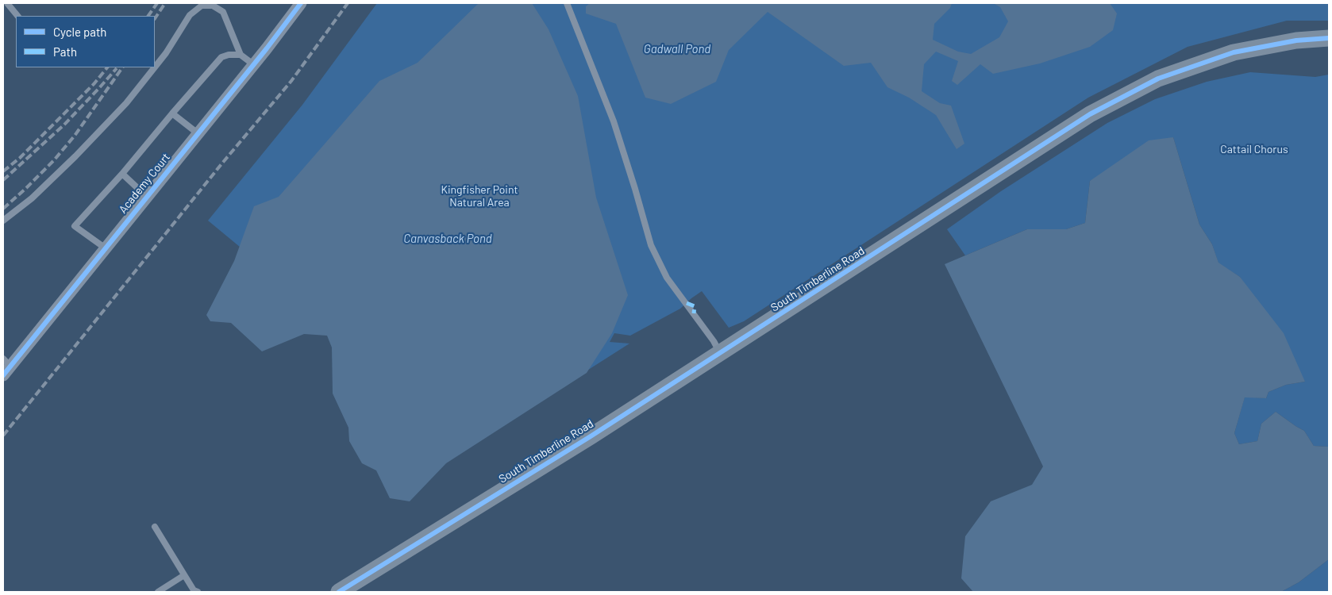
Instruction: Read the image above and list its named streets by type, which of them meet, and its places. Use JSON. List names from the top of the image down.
{
  "streets": {
    "main road": ["South Timberline Road"],
    "street": ["Academy Court"]
  },
  "water": ["Gadwall Pond", "Canvasback Pond"],
  "parks": ["Cattail Chorus", "Kingfisher Point Natural Area"],
  "legend": ["Cycle path", "Path"]
}
